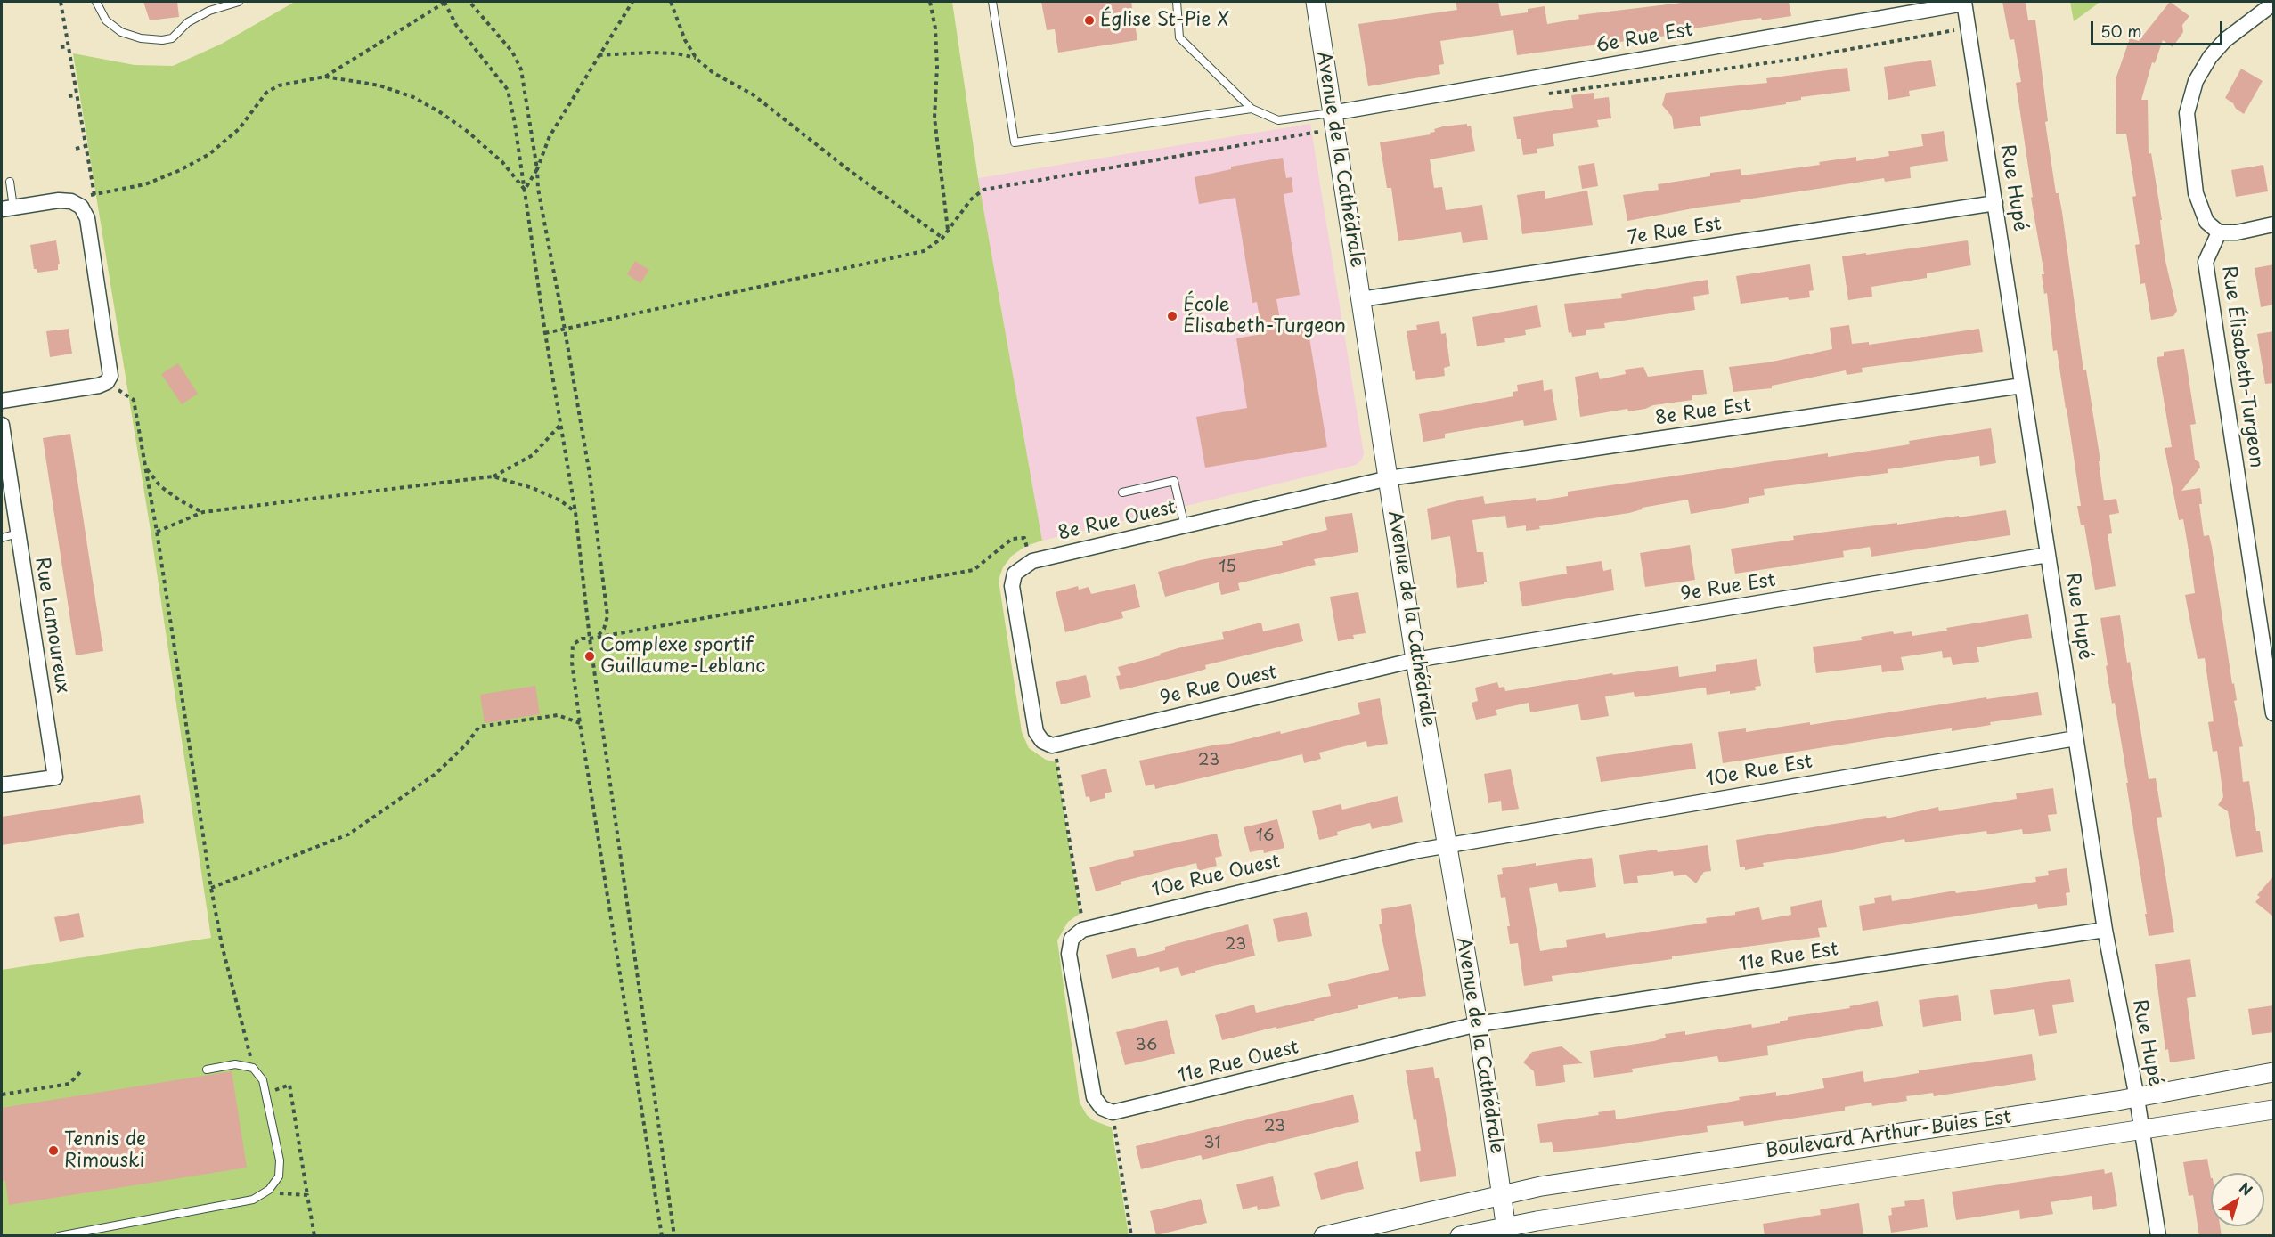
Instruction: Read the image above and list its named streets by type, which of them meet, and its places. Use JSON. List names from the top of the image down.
{
  "streets": {
    "street": [
      "6e Rue Est",
      "Avenue de la Cathédrale",
      "Rue Hupé",
      "7e Rue Est",
      "Rue Élisabeth-Turgeon",
      "8e Rue Est",
      "8e Rue Ouest",
      "9e Rue Est",
      "Rue Lamoureux",
      "9e Rue Ouest",
      "10e Rue Est",
      "10e Rue Ouest",
      "11e Rue Est",
      "11e Rue Ouest",
      "Boulevard Arthur-Buies Est"
    ]
  },
  "crossings": [
    ["6e Rue Est", "Avenue de la Cathédrale"],
    ["6e Rue Est", "Rue Hupé"],
    ["Avenue de la Cathédrale", "7e Rue Est"],
    ["Avenue de la Cathédrale", "8e Rue Est"],
    ["Avenue de la Cathédrale", "8e Rue Ouest"],
    ["Avenue de la Cathédrale", "9e Rue Est"],
    ["Avenue de la Cathédrale", "9e Rue Ouest"],
    ["Avenue de la Cathédrale", "10e Rue Est"],
    ["Avenue de la Cathédrale", "10e Rue Ouest"],
    ["Avenue de la Cathédrale", "11e Rue Est"],
    ["Avenue de la Cathédrale", "11e Rue Ouest"],
    ["Avenue de la Cathédrale", "Boulevard Arthur-Buies Est"],
    ["Rue Hupé", "7e Rue Est"],
    ["Rue Hupé", "8e Rue Est"],
    ["Rue Hupé", "9e Rue Est"],
    ["Rue Hupé", "10e Rue Est"],
    ["Rue Hupé", "11e Rue Est"],
    ["Rue Hupé", "Boulevard Arthur-Buies Est"],
    ["8e Rue Est", "8e Rue Ouest"],
    ["8e Rue Ouest", "9e Rue Ouest"],
    ["9e Rue Est", "9e Rue Ouest"],
    ["10e Rue Est", "10e Rue Ouest"],
    ["11e Rue Est", "11e Rue Ouest"]
  ],
  "places": [
    "Église St-Pie X",
    "École Élisabeth-Turgeon",
    "Complexe sportif Guillaume-Leblanc",
    "Tennis de Rimouski"
  ],
  "house_numbers": [
    "15",
    "23",
    "16",
    "23",
    "36",
    "23",
    "31"
  ],
  "scale_bar": "50 m",
  "north": "top right"
}
